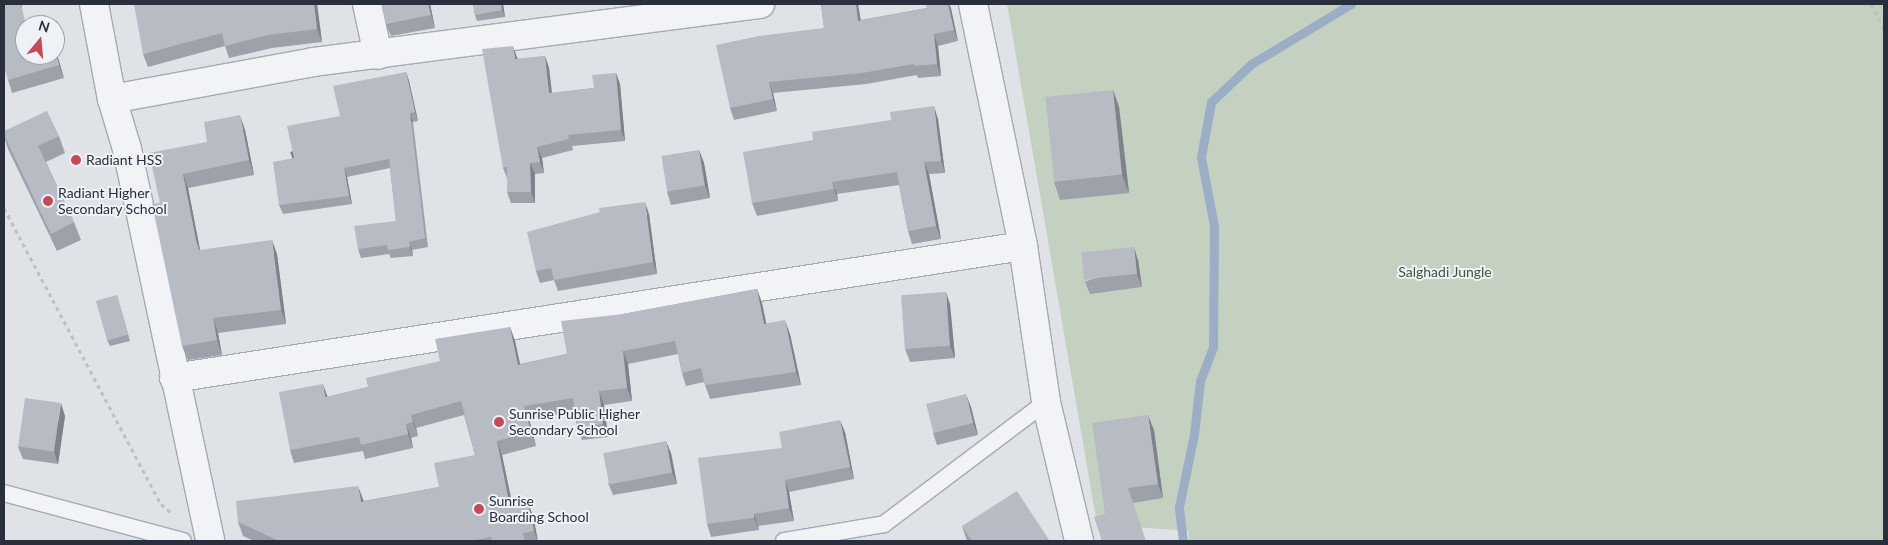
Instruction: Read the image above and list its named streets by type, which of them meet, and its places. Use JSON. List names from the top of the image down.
{
  "parks": ["Salghadi Jungle"],
  "places": [
    "Radiant HSS",
    "Radiant Higher Secondary School",
    "Sunrise Public Higher Secondary School",
    "Sunrise Boarding School"
  ],
  "north": "top"
}
